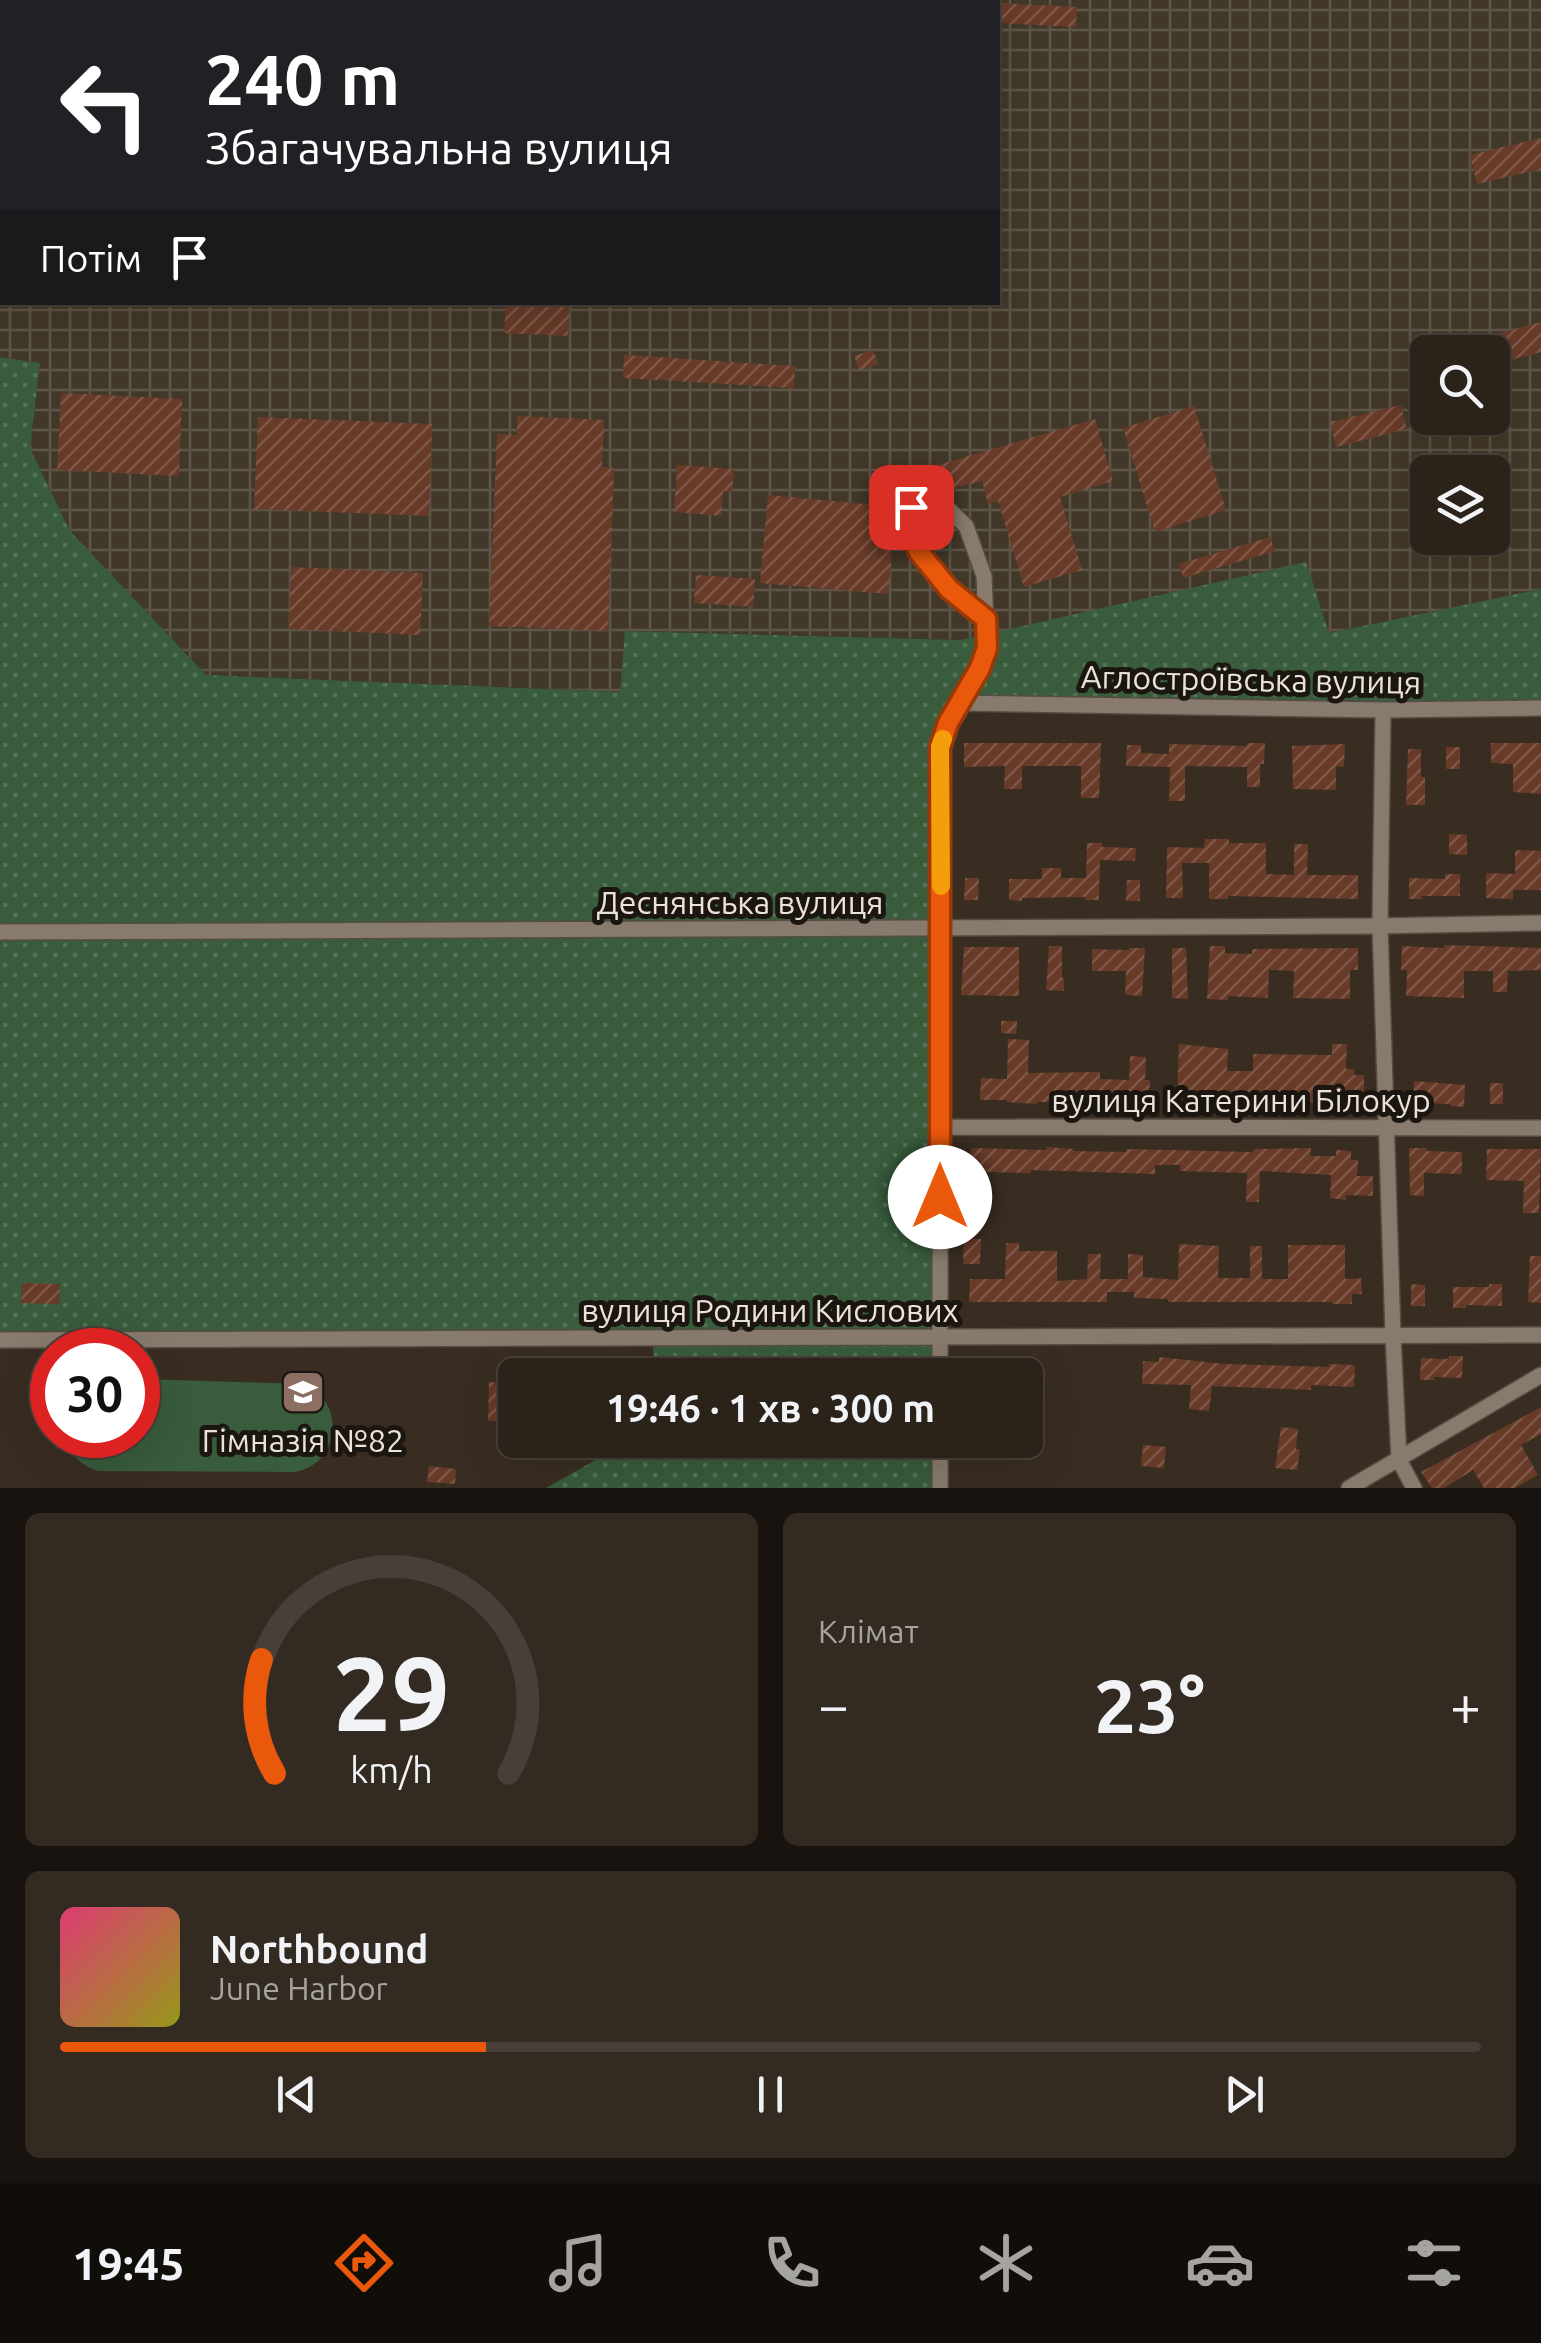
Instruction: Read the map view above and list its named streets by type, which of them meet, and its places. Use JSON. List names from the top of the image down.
{
  "streets": {
    "street": [
      "Аглостроївська вулиця",
      "Деснянська вулиця",
      "вулиця Катерини Білокур",
      "вулиця Родини Кислових"
    ]
  },
  "places": {
    "school or university": ["Гімназія №82"]
  },
  "page": {
    "turn": ["240 m", "Збагачувальна вулиця"],
    "then": "Потім",
    "limit": "30",
    "trip": "19:46 · 1 хв · 300 m",
    "tile": "Клімат",
    "heat": ["−", "23°", "+"],
    "song": ["Northbound", "June Harbor"],
    "tabs": "19:45",
    "gauge": ["29", "km/h"]
  }
}
